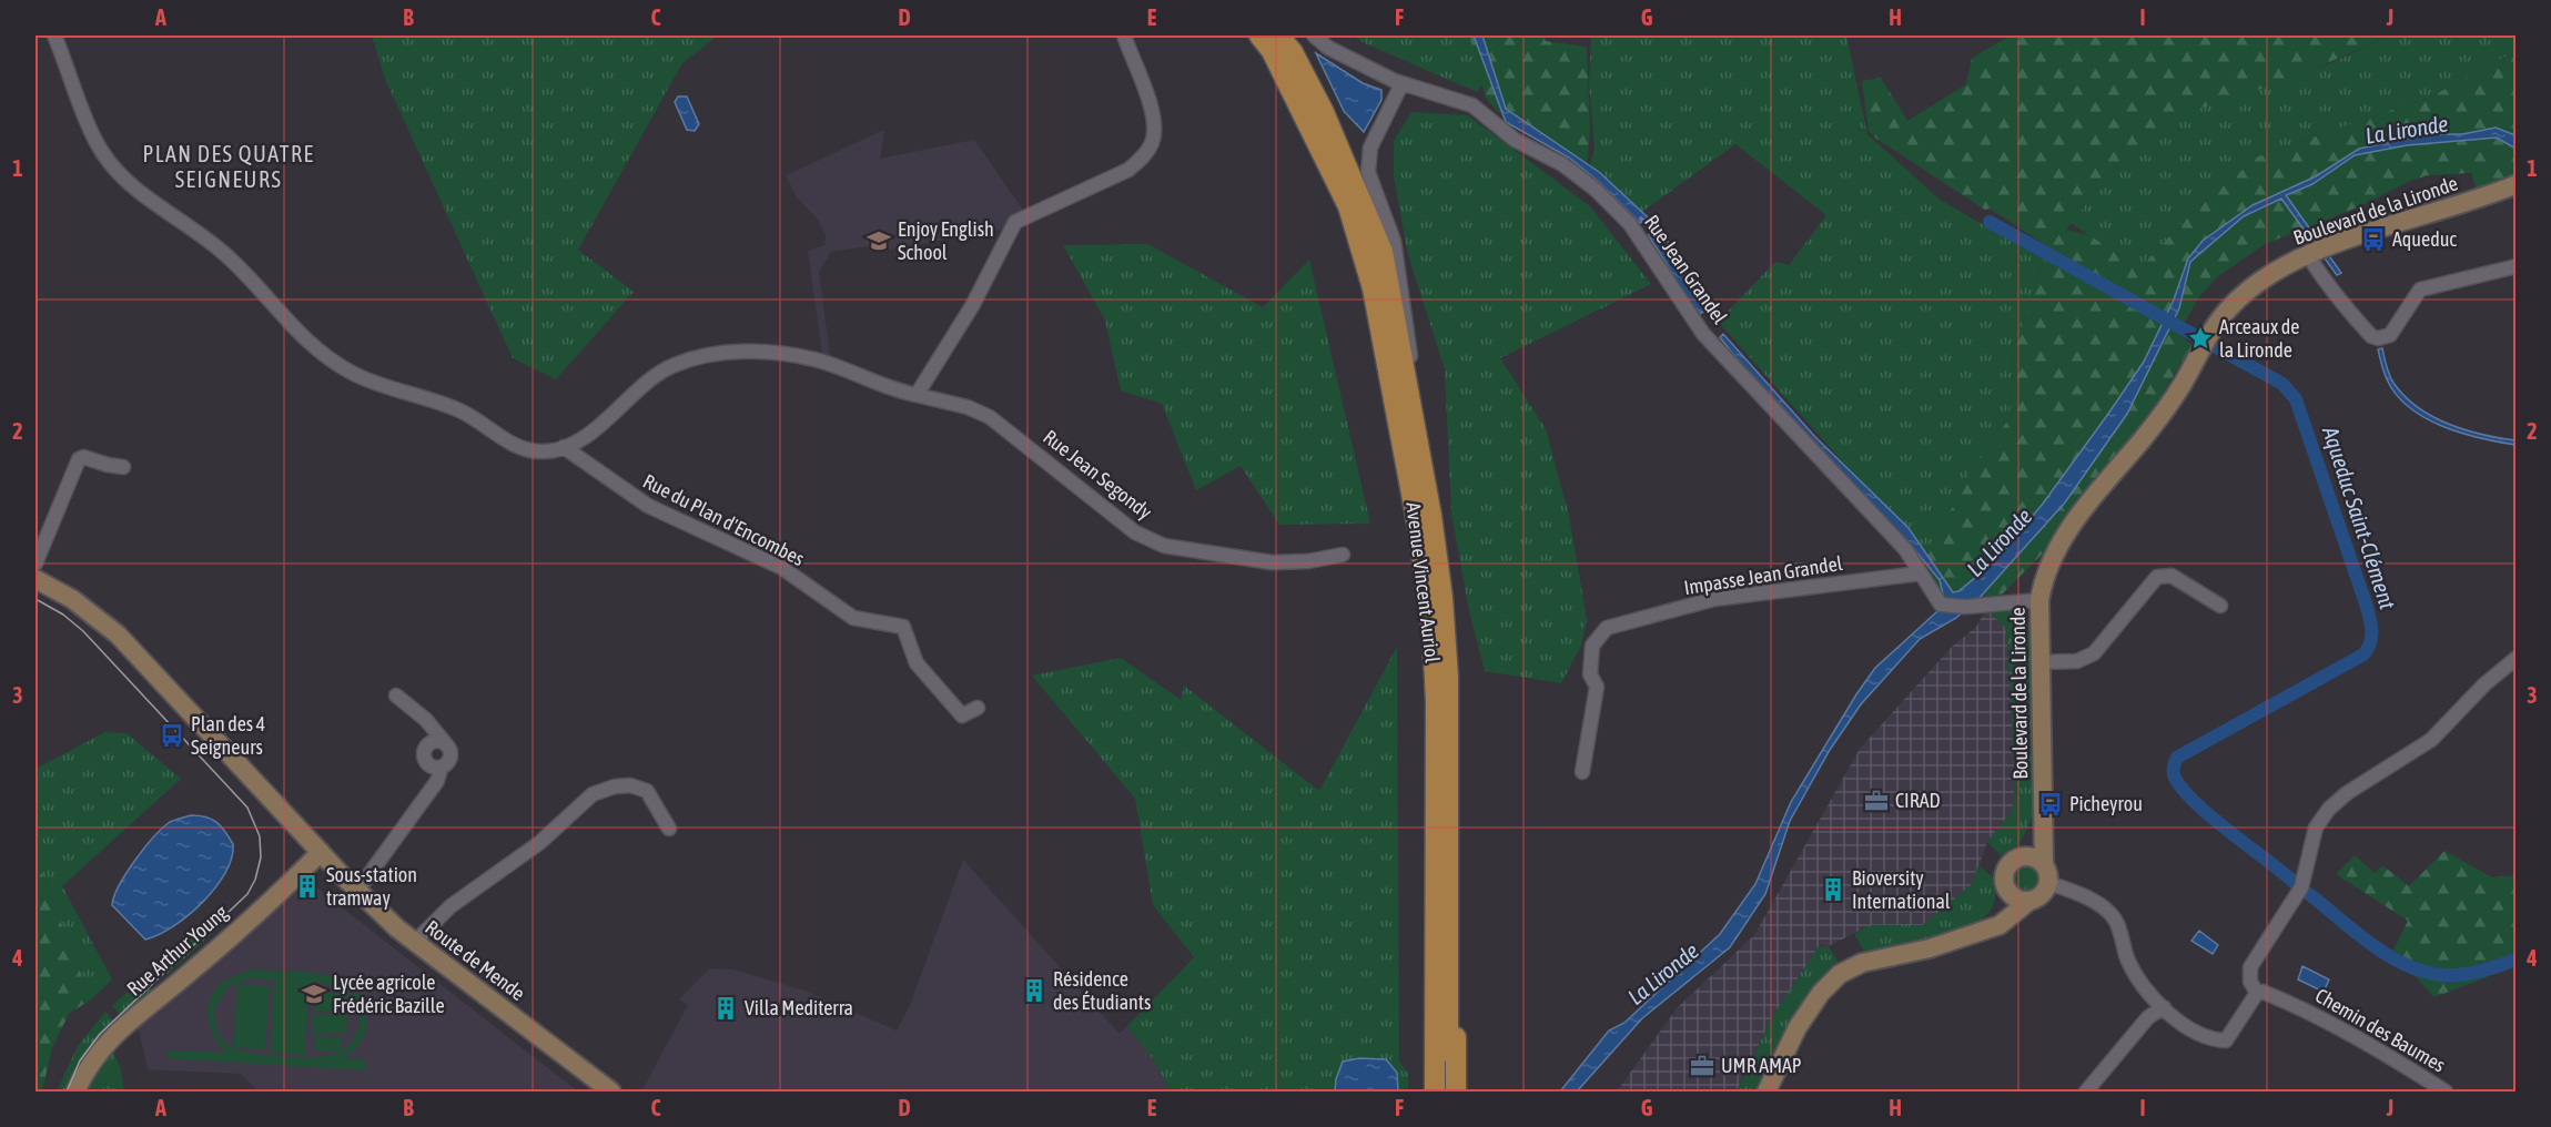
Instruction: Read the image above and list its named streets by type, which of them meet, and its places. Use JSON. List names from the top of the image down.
{
  "streets": {
    "main road": ["Avenue Vincent Auriol"],
    "street": [
      "Boulevard de la Lironde",
      "Rue Jean Grandel",
      "Rue Jean Segondy",
      "Rue du Plan d'Encombes",
      "Impasse Jean Grandel",
      "Rue Arthur Young",
      "Route de Mende",
      "Chemin des Baumes"
    ]
  },
  "crossings": [
    ["Boulevard de la Lironde", "Rue Jean Grandel"],
    ["Rue Jean Grandel", "Impasse Jean Grandel"],
    ["Rue Jean Grandel", "Avenue Vincent Auriol"],
    ["Rue Jean Segondy", "Rue du Plan d'Encombes"],
    ["Rue Arthur Young", "Route de Mende"]
  ],
  "districts": ["PLAN DES QUATRE SEIGNEURS"],
  "water": ["La Lironde", "Aqueduc Saint-Clément"],
  "places": {
    "bus stop": ["Aqueduc", "Plan des 4 Seigneurs", "Picheyrou"],
    "school or university": ["Enjoy English School", "Lycée agricole Frédéric Bazille"],
    "place": ["Arceaux de la Lironde"],
    "office": ["CIRAD", "UMR AMAP"],
    "building": [
      "Sous-station tramway",
      "Bioversity International",
      "Résidence des Étudiants",
      "Villa Mediterra"
    ]
  },
  "grid": {
    "columns": [
      "A",
      "B",
      "C",
      "D",
      "E",
      "F",
      "G",
      "H",
      "I",
      "J"
    ],
    "rows": [
      "1",
      "2",
      "3",
      "4"
    ]
  }
}
